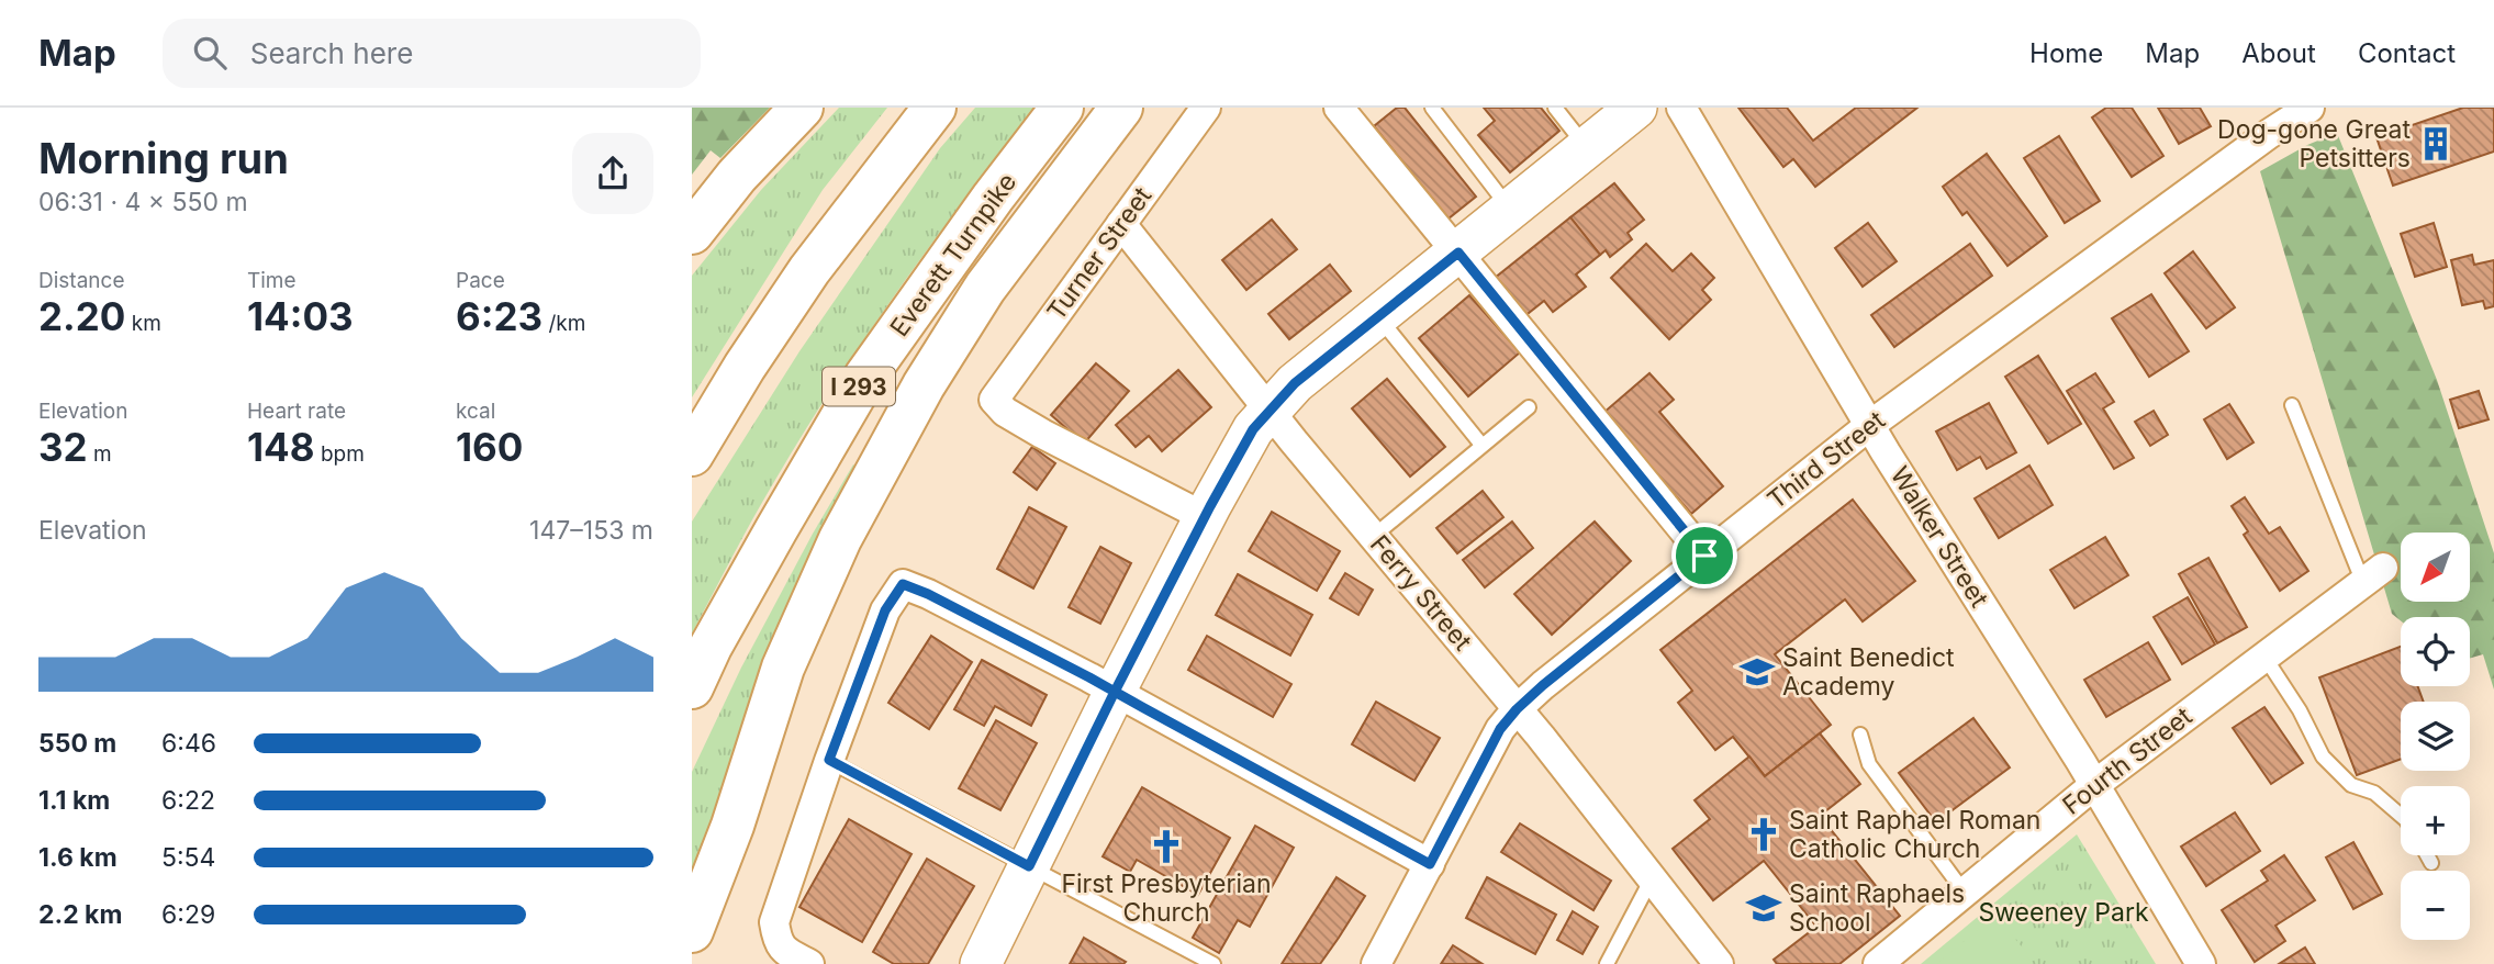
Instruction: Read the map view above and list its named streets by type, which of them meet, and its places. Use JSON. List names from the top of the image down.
{
  "streets": {
    "highway": ["Everett Turnpike", "I 293"],
    "street": [
      "Turner Street",
      "Third Street",
      "Walker Street",
      "Ferry Street",
      "Fourth Street"
    ]
  },
  "crossings": [
    ["Turner Street", "Ferry Street"],
    ["Third Street", "Walker Street"],
    ["Third Street", "Ferry Street"],
    ["Walker Street", "Fourth Street"]
  ],
  "parks": ["Sweeney Park"],
  "places": {
    "building": ["Dog-gone Great Petsitters"],
    "school or university": ["Saint Benedict Academy", "Saint Raphaels School"],
    "church": ["Saint Raphael Roman Catholic Church", "First Presbyterian Church"]
  },
  "north": "bottom left",
  "page": {
    "header": "Map",
    "search": "Search here",
    "nav": [
      "Home",
      "Map",
      "About",
      "Contact"
    ],
    "heading": ["Morning run", "06:31 · 4 × 550 m"],
    "stats": [
      ["Distance", "2.20 km"],
      ["Time", "14:03"],
      ["Pace", "6:23 /km"],
      ["Elevation", "32 m"],
      ["Heart rate", "148 bpm"],
      ["kcal", "160"]
    ],
    "chart": ["Elevation", "147–153 m"],
    "map_buttons": ["+", "−"],
    "list": [
      {
        "name": "550 m",
        "note": "6:46"
      },
      {
        "name": "1.1 km",
        "note": "6:22"
      },
      {
        "name": "1.6 km",
        "note": "5:54"
      },
      {
        "name": "2.2 km",
        "note": "6:29"
      }
    ]
  }
}
